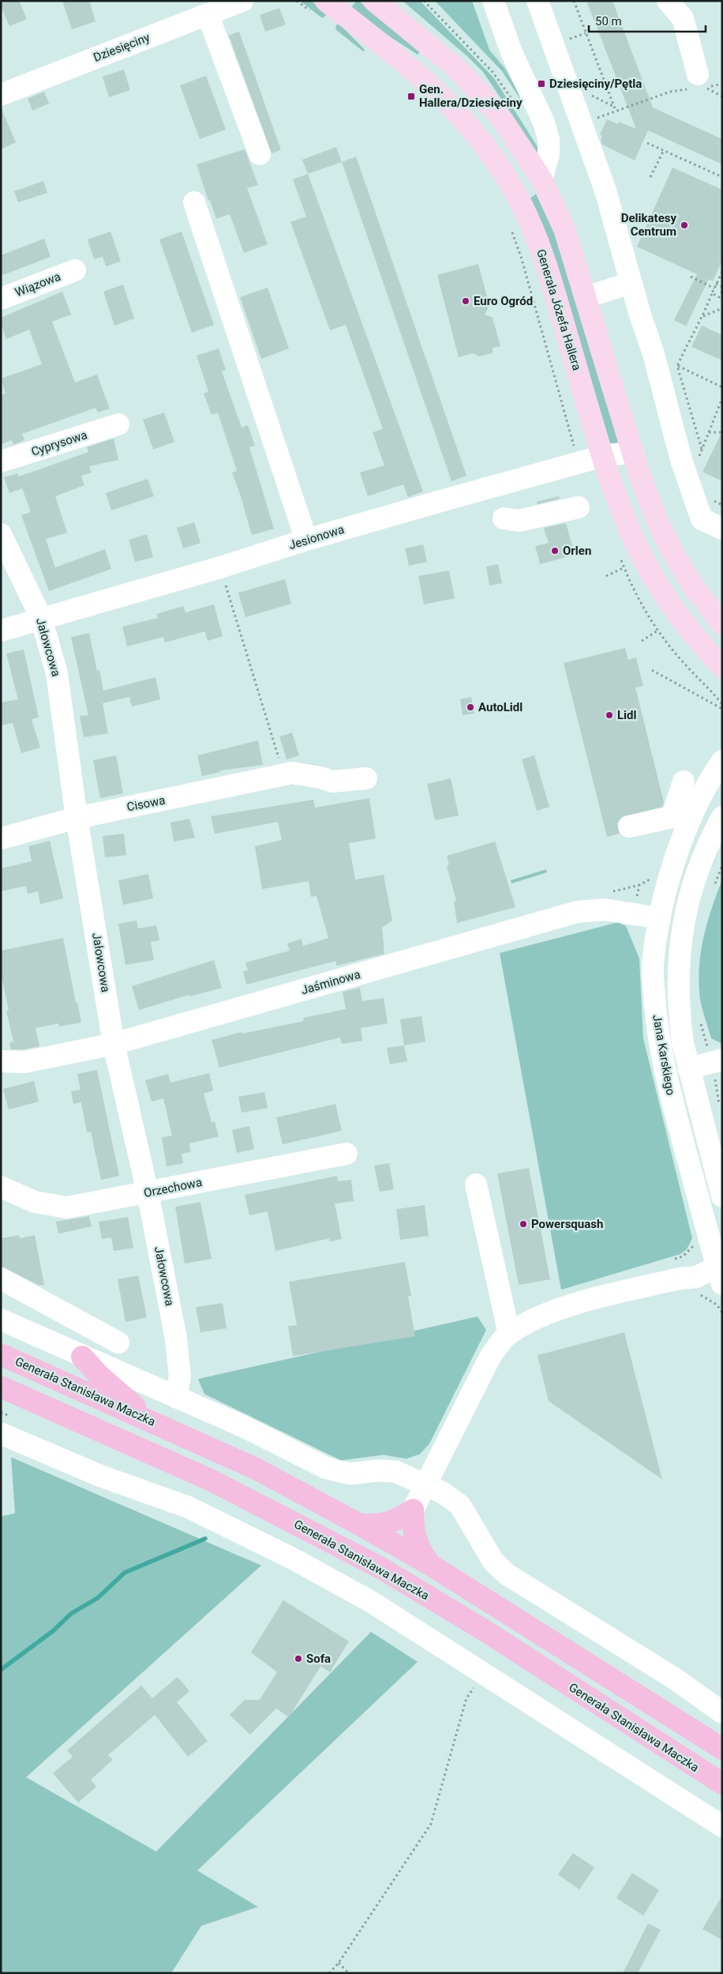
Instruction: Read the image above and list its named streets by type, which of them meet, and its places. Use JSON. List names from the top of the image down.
{
  "streets": {
    "highway": ["Generała Stanisława Maczka"],
    "main road": ["Generała Józefa Hallera"],
    "street": [
      "Dziesięciny",
      "Wiązowa",
      "Cyprysowa",
      "Jesionowa",
      "Jałowcowa",
      "Cisowa",
      "Jaśminowa",
      "Jana Karskiego",
      "Orzechowa"
    ]
  },
  "crossings": [
    ["Generała Józefa Hallera", "Jesionowa"],
    ["Jesionowa", "Jałowcowa"],
    ["Jałowcowa", "Cisowa"],
    ["Jałowcowa", "Jaśminowa"],
    ["Jałowcowa", "Orzechowa"],
    ["Jaśminowa", "Jana Karskiego"]
  ],
  "places": {
    "transit": ["Dziesięciny/Pętla", "Gen. Hallera/Dziesięciny"],
    "other": [
      "Delikatesy Centrum",
      "Euro Ogród",
      "Orlen",
      "AutoLidl",
      "Lidl",
      "Powersquash",
      "Sofa"
    ]
  },
  "scale_bar": "50 m"
}
